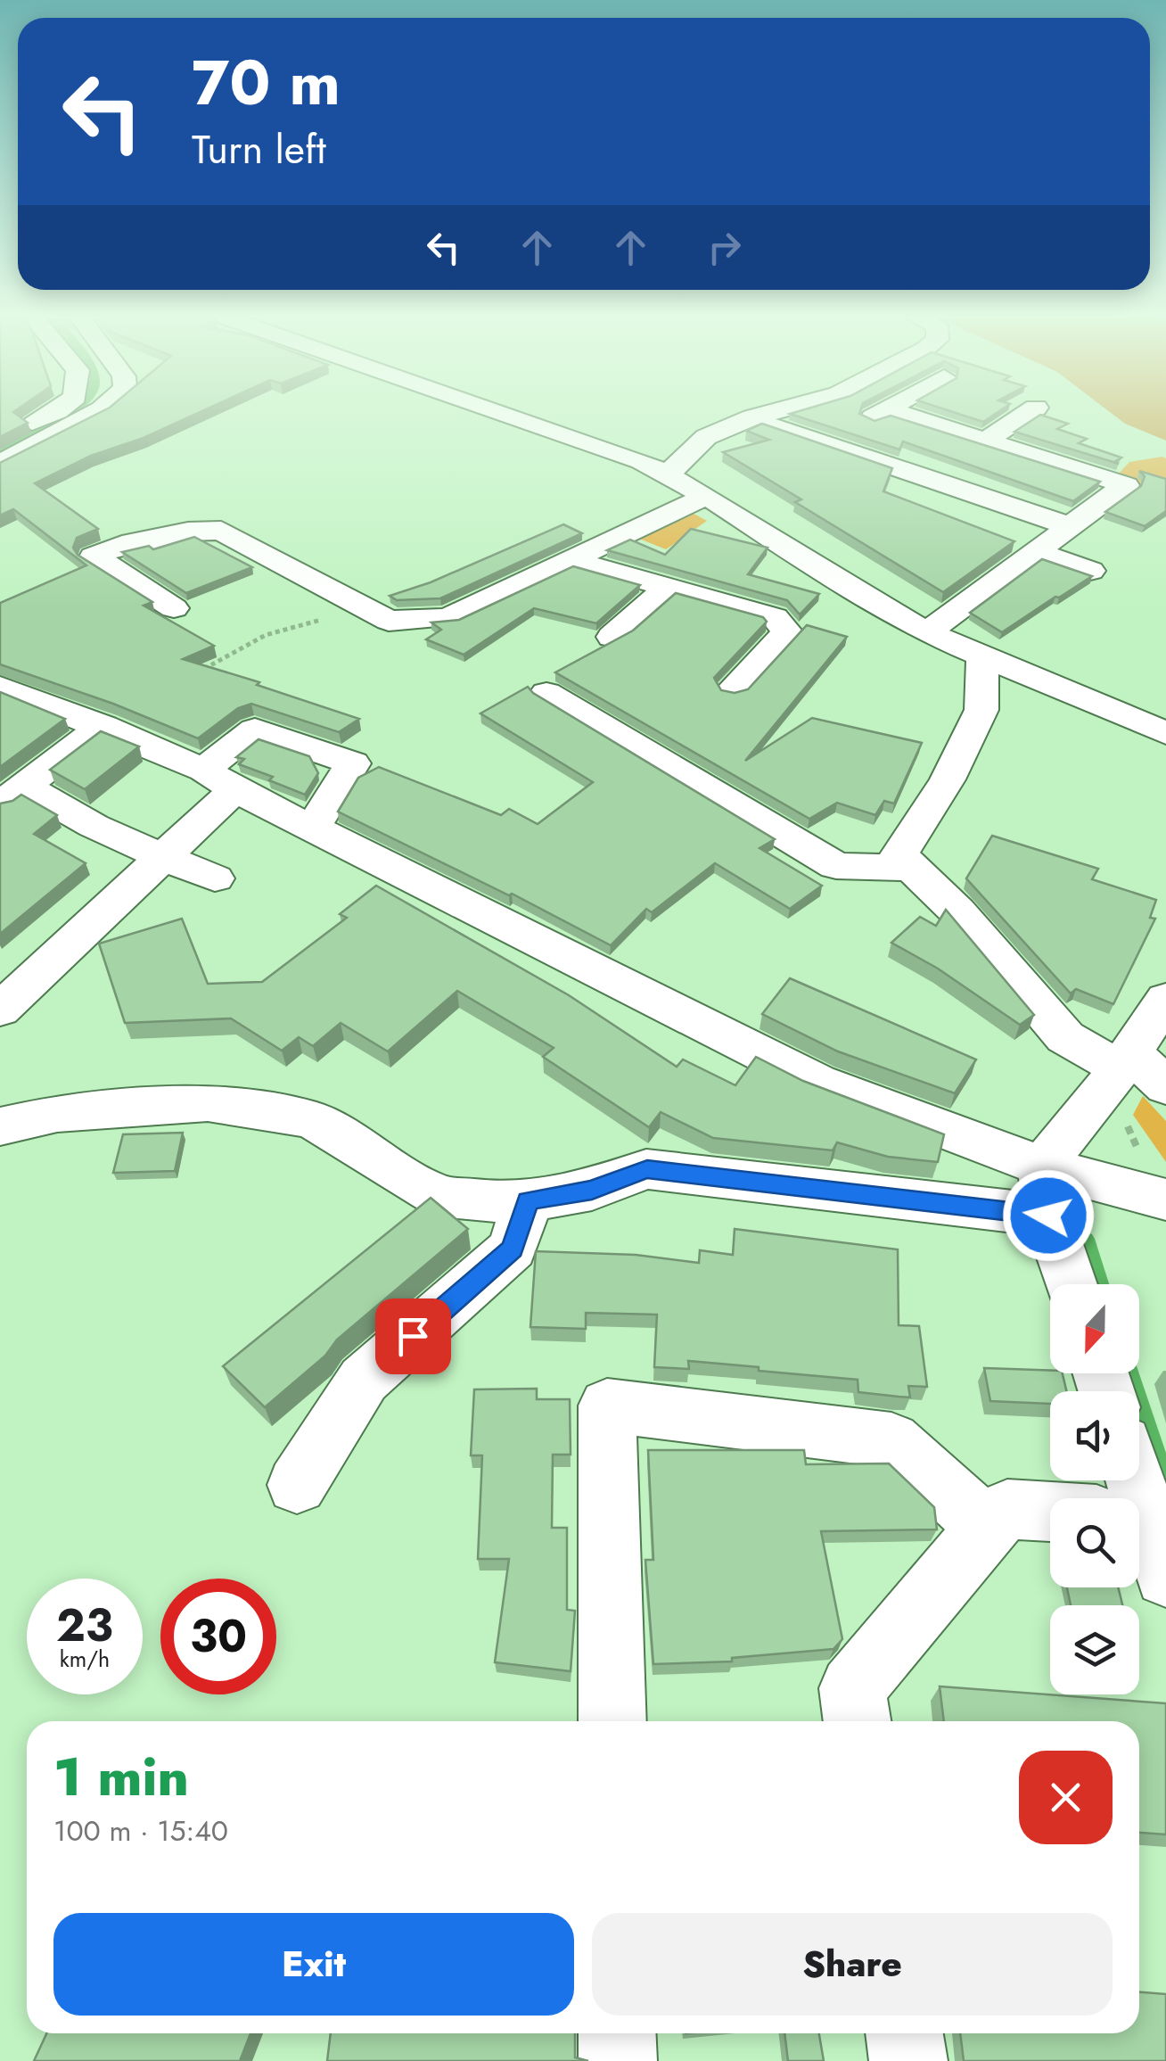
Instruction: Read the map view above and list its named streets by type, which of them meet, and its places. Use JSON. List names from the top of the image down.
{
  "north": "bottom",
  "page": {
    "turn": ["70 m", "Turn left"],
    "speed": "23 km/h",
    "limit": "30",
    "heading": ["1 min", "100 m · 15:40"],
    "buttons": ["Exit", "Share"]
  }
}
